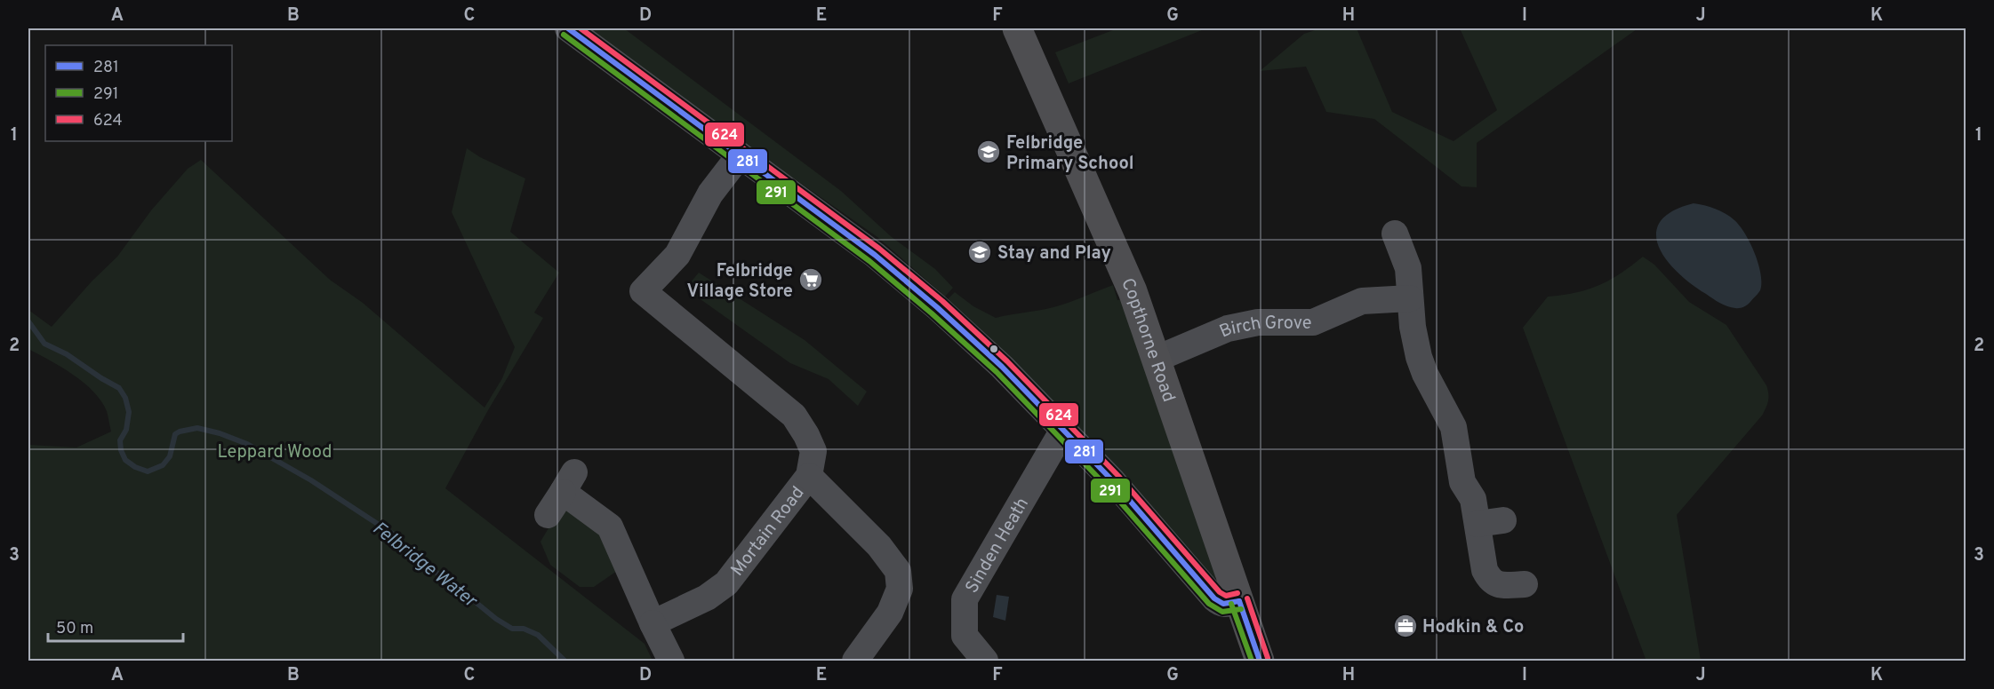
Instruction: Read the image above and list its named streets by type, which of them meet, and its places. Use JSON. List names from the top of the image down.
{
  "streets": {
    "highway": ["Copthorne Road"],
    "street": ["Birch Grove", "Mortain Road", "Sinden Heath"]
  },
  "crossings": [
    ["Birch Grove", "Copthorne Road"]
  ],
  "water": ["Felbridge Water"],
  "parks": ["Leppard Wood"],
  "places": {
    "school or university": ["Felbridge Primary School", "Stay and Play"],
    "supermarket": ["Felbridge Village Store"],
    "office": ["Hodkin & Co"]
  },
  "lines": ["transit line 281", "transit line 624", "transit line 291"],
  "legend": ["281", "291", "624"],
  "scale_bar": "50 m",
  "grid": {
    "columns": [
      "A",
      "B",
      "C",
      "D",
      "E",
      "F",
      "G",
      "H",
      "I",
      "J",
      "K"
    ],
    "rows": ["1", "2", "3"]
  }
}
